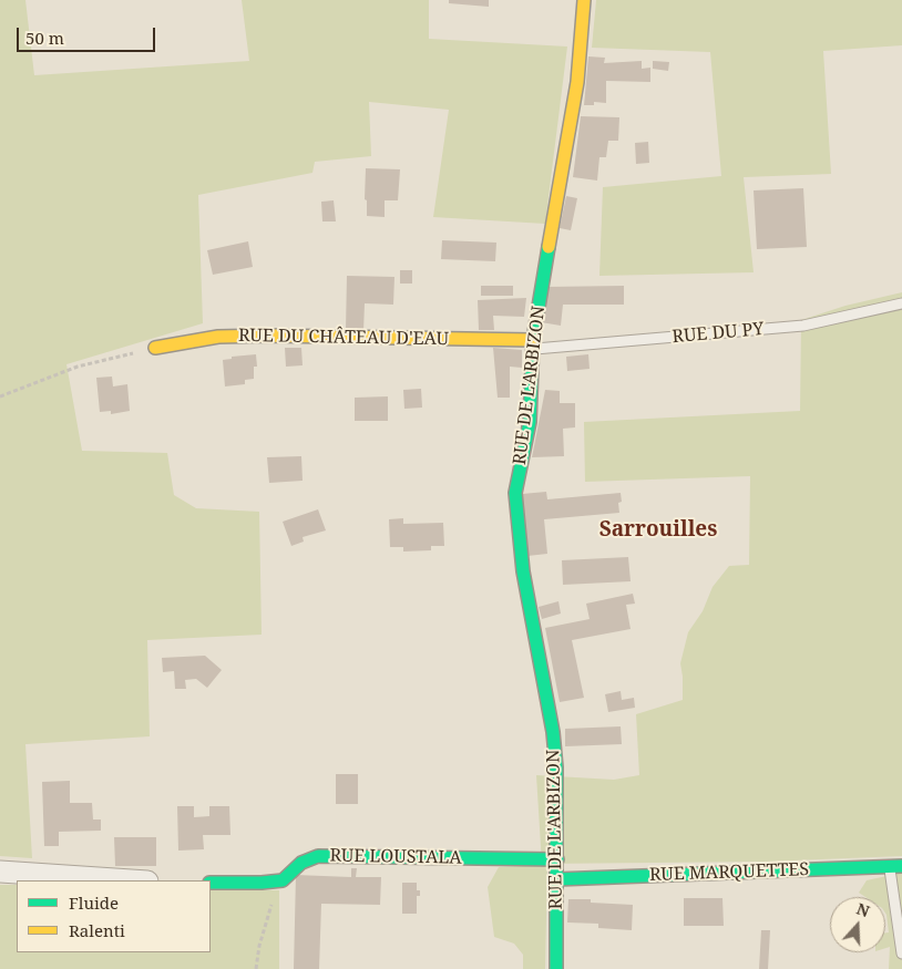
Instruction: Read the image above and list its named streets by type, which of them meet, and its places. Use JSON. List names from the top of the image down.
{
  "streets": {
    "street": [
      "RUE DU CHÂTEAU D'EAU",
      "RUE DE L'ARBIZON",
      "RUE LOUSTALA",
      "RUE MARQUETTES"
    ],
    "lane": ["RUE DU PY"]
  },
  "crossings": [
    ["RUE DU PY", "RUE DU CHÂTEAU D'EAU"],
    ["RUE DU PY", "RUE DE L'ARBIZON"],
    ["RUE DU CHÂTEAU D'EAU", "RUE DE L'ARBIZON"],
    ["RUE DE L'ARBIZON", "RUE LOUSTALA"],
    ["RUE DE L'ARBIZON", "RUE MARQUETTES"]
  ],
  "districts": ["Sarrouilles"],
  "legend": ["Fluide", "Ralenti"],
  "scale_bar": "50 m",
  "north": "top"
}
